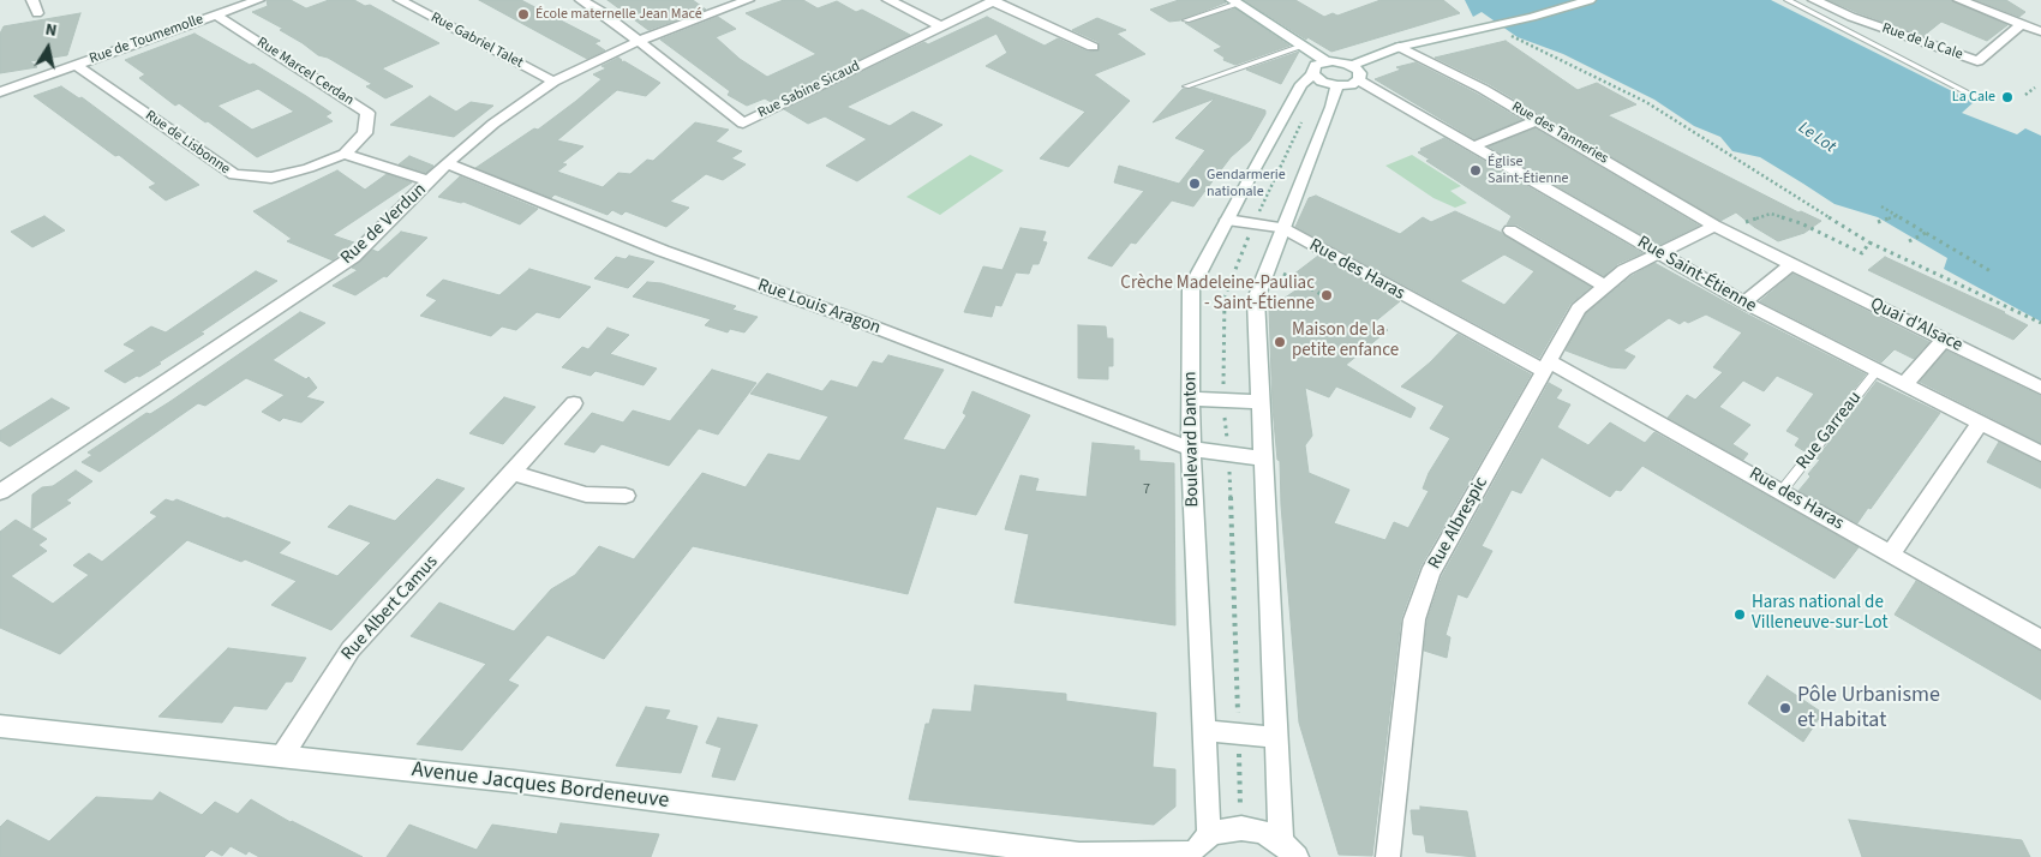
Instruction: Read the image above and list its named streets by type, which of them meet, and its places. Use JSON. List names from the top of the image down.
{
  "streets": {
    "street": [
      "Rue de Toumemolle",
      "Rue Gabriel Talet",
      "Rue de la Cale",
      "Rue Marcel Cerdan",
      "Rue Sabine Sicaud",
      "Rue des Tanneries",
      "Rue de Lisbonne",
      "Rue de Verdun",
      "Rue des Haras",
      "Rue Saint-Étienne",
      "Rue Louis Aragon",
      "Quai d'Alsace",
      "Boulevard Danton",
      "Rue Albrespic",
      "Rue Albert Camus",
      "Avenue Jacques Bordeneuve"
    ],
    "lane": ["Rue Garreau"]
  },
  "crossings": [
    ["Rue de Toumemolle", "Rue Marcel Cerdan"],
    ["Rue de Toumemolle", "Rue de Lisbonne"],
    ["Rue Gabriel Talet", "Rue de Verdun"],
    ["Rue Marcel Cerdan", "Rue de Lisbonne"],
    ["Rue Sabine Sicaud", "Rue de Verdun"],
    ["Rue des Tanneries", "Quai d'Alsace"],
    ["Rue des Tanneries", "Rue Albrespic"],
    ["Rue de Verdun", "Rue Louis Aragon"],
    ["Rue des Haras", "Rue Garreau"],
    ["Rue des Haras", "Boulevard Danton"],
    ["Rue des Haras", "Rue Albrespic"],
    ["Rue Saint-Étienne", "Rue Garreau"],
    ["Rue Saint-Étienne", "Rue Albrespic"],
    ["Rue Louis Aragon", "Boulevard Danton"],
    ["Rue Albert Camus", "Avenue Jacques Bordeneuve"]
  ],
  "water": ["Le Lot"],
  "places": [
    "École maternelle Jean Macé",
    "La Cale",
    "Église Saint-Étienne",
    "Gendarmerie nationale",
    "Crèche Madeleine-Pauliac - Saint-Étienne",
    "Maison de la petite enfance",
    "Haras national de Villeneuve-sur-Lot",
    "Pôle Urbanisme et Habitat"
  ],
  "house_numbers": ["7"],
  "north": "top"
}
